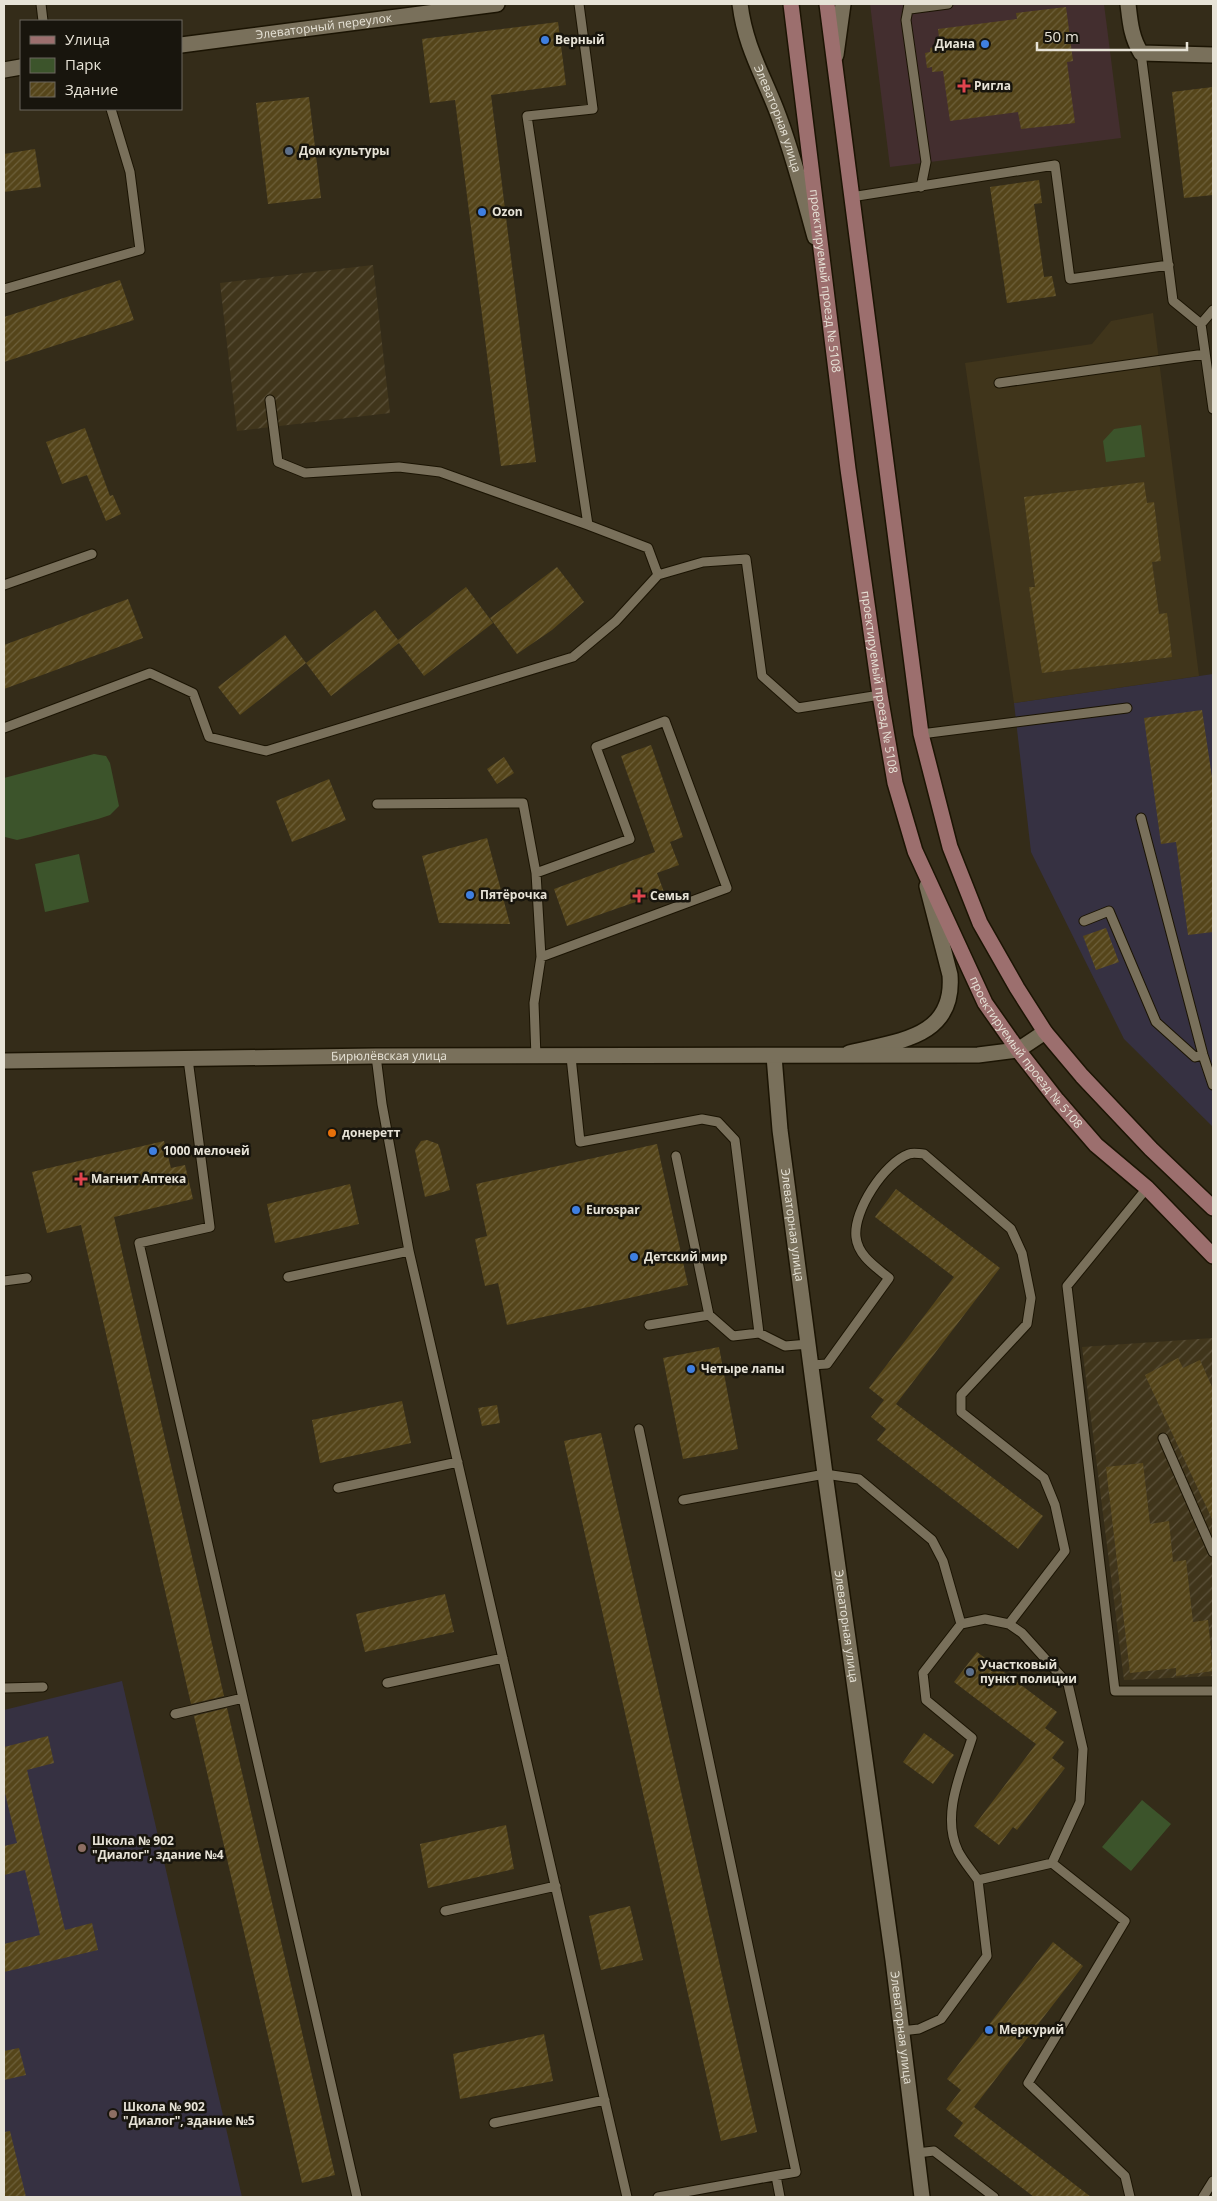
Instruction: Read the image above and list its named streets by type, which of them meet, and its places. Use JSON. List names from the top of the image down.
{
  "streets": {
    "main road": ["проектируемый проезд № 5108"],
    "street": ["Элеваторный переулок", "Элеваторная улица", "Бирюлёвская улица"]
  },
  "crossings": [
    ["Элеваторная улица", "проектируемый проезд № 5108"],
    ["Элеваторная улица", "Бирюлёвская улица"]
  ],
  "places": {
    "other": [
      "Верный",
      "Диана",
      "Дом культуры",
      "Ozon",
      "Пятёрочка",
      "донеретт",
      "1000 мелочей",
      "Eurospar",
      "Детский мир",
      "Четыре лапы",
      "Участковый пункт полиции",
      "Школа № 902 \"Диалог\", здание №4",
      "Меркурий",
      "Школа № 902 \"Диалог\", здание №5"
    ],
    "health": ["Ригла", "Семья", "Магнит Аптека"]
  },
  "legend": ["Улица", "Парк", "Здание"],
  "scale_bar": "50 m"
}
